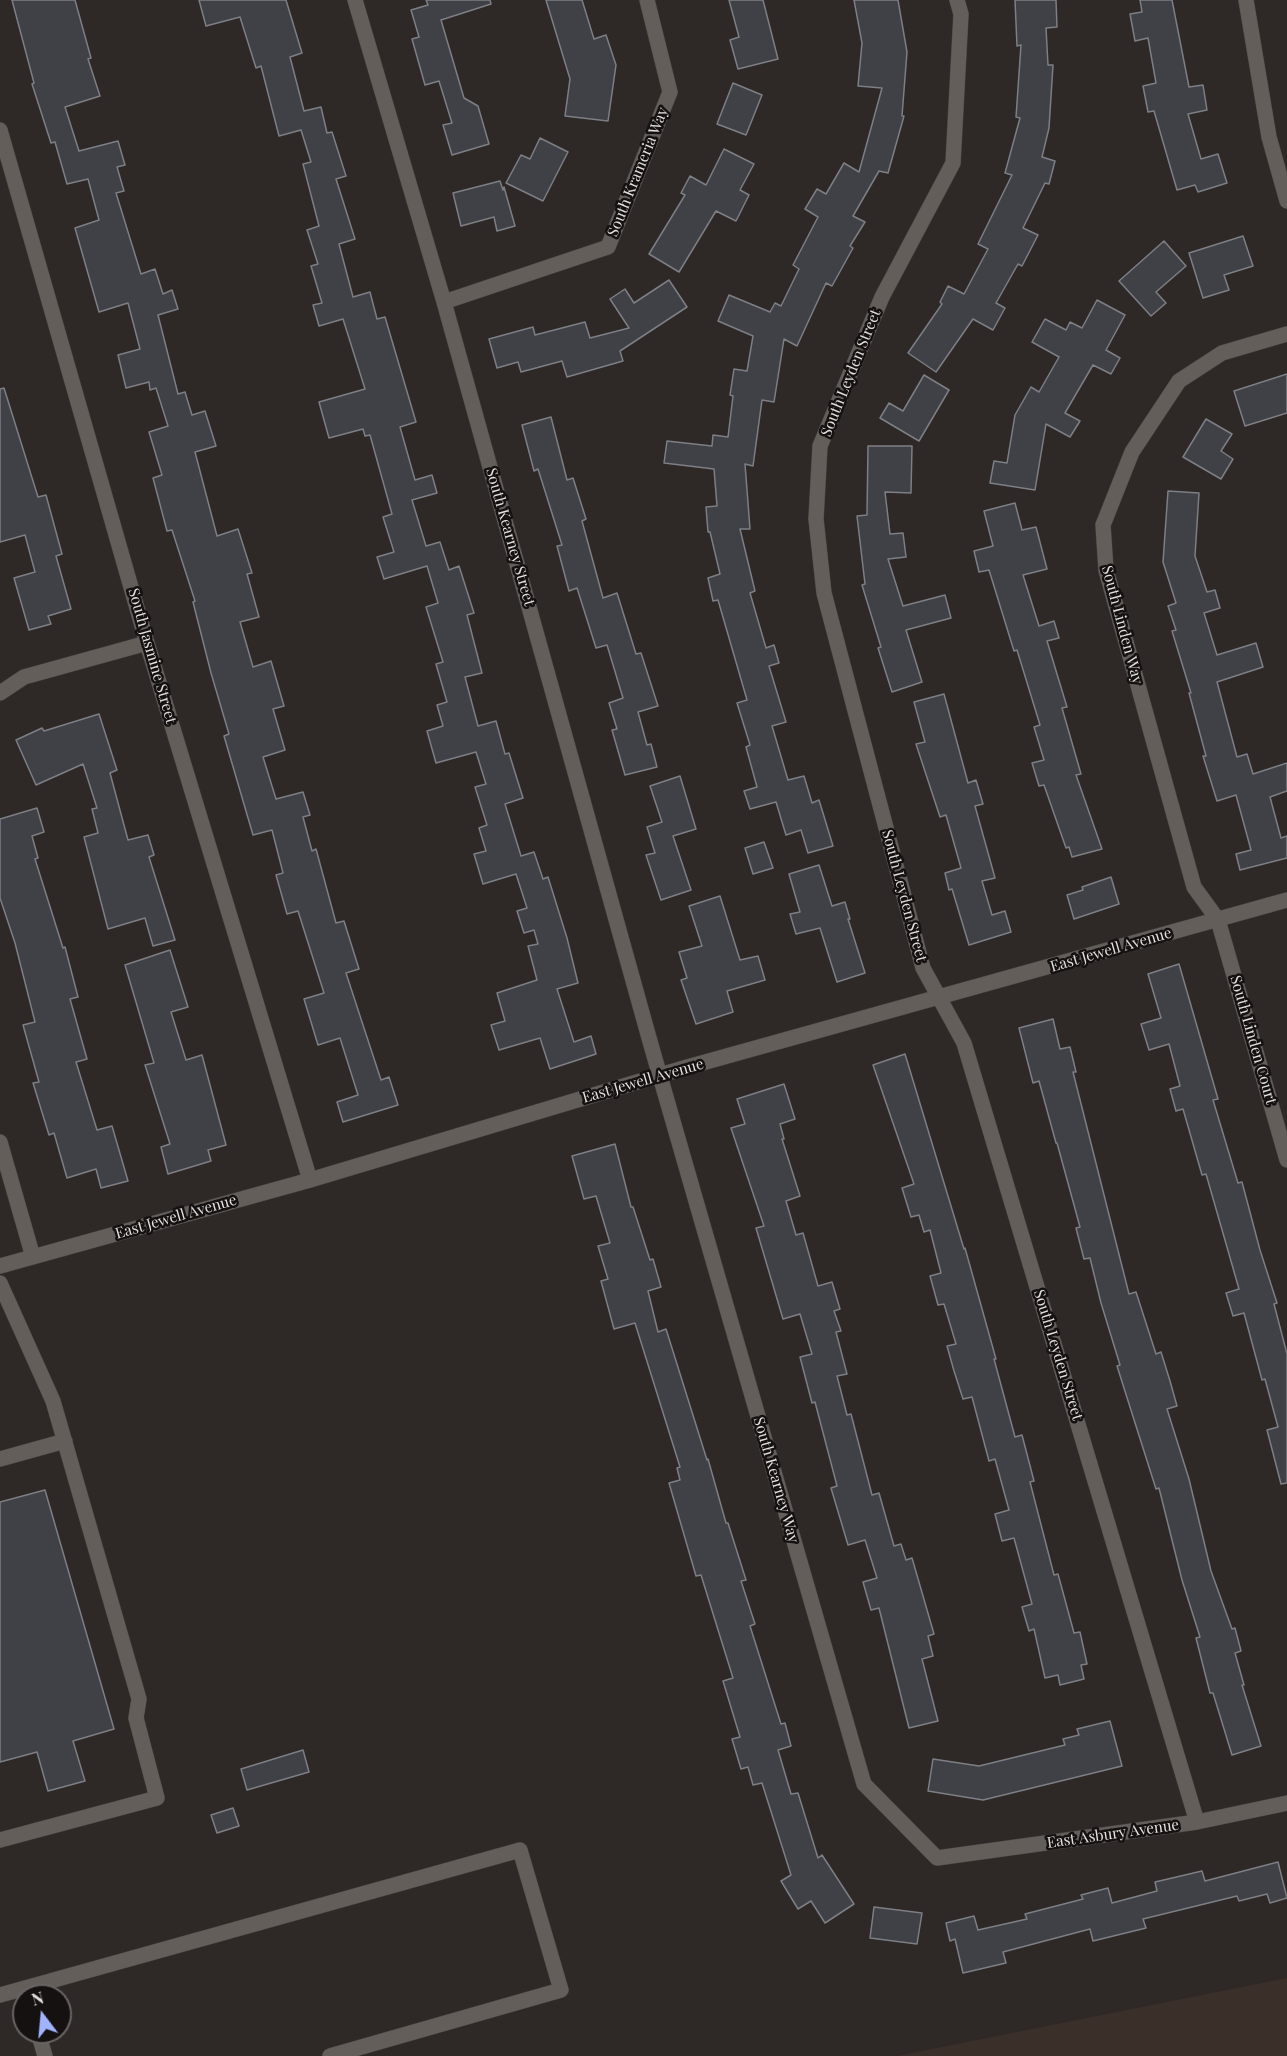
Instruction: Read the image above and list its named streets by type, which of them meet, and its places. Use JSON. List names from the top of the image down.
{
  "streets": {
    "street": [
      "South Krameria Way",
      "South Leyden Street",
      "South Kearney Street",
      "South Linden Way",
      "South Jasmine Street",
      "East Jewell Avenue",
      "South Linden Court",
      "South Kearney Way",
      "East Asbury Avenue"
    ]
  },
  "crossings": [
    ["South Krameria Way", "South Kearney Street"],
    ["South Leyden Street", "East Jewell Avenue"],
    ["South Leyden Street", "East Asbury Avenue"],
    ["South Kearney Street", "East Jewell Avenue"],
    ["South Kearney Street", "South Kearney Way"],
    ["South Linden Way", "East Jewell Avenue"],
    ["South Linden Way", "South Linden Court"],
    ["South Jasmine Street", "East Jewell Avenue"],
    ["East Jewell Avenue", "South Linden Court"],
    ["East Jewell Avenue", "South Kearney Way"],
    ["South Kearney Way", "East Asbury Avenue"]
  ],
  "north": "top"
}
